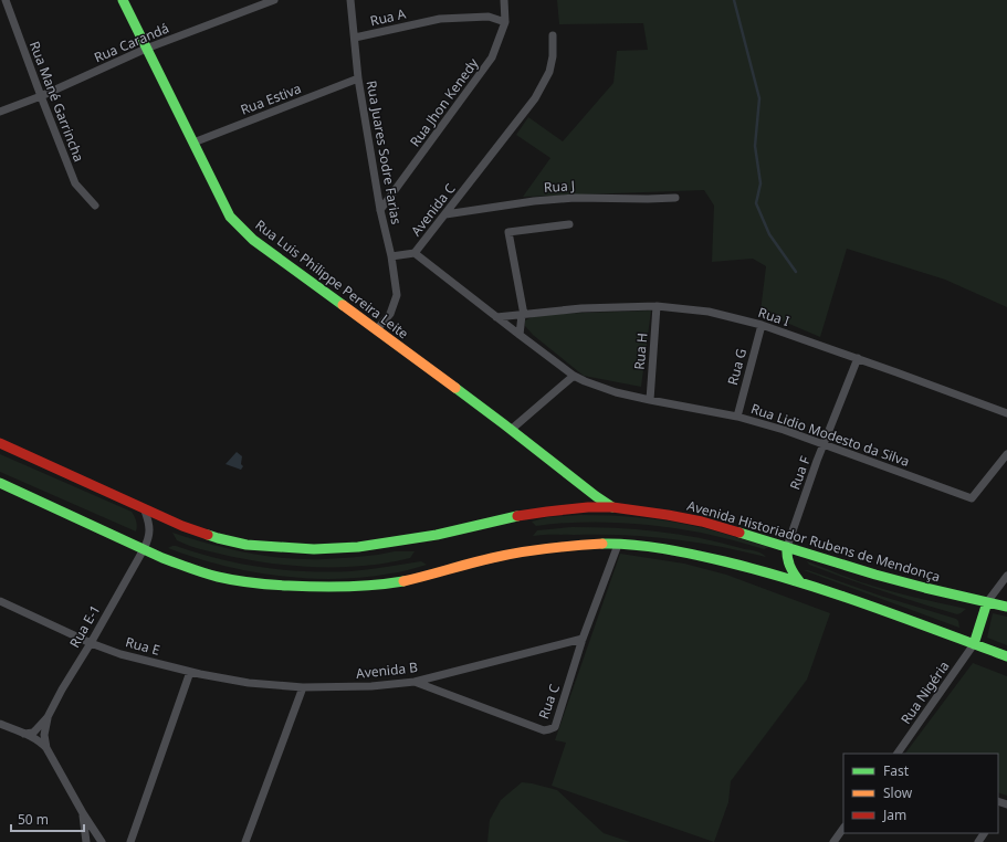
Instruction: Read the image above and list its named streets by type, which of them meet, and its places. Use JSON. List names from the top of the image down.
{
  "streets": {
    "main road": ["Rua Luis Philippe Pereira Leite", "Avenida Historiador Rubens de Mendonça"],
    "street": [
      "Rua A",
      "Rua Carandá",
      "Rua Estiva",
      "Rua Mané Garrincha",
      "Rua Jhon Kenedy",
      "Rua Juares Sodre Farias",
      "Rua J",
      "Avenida C",
      "Rua I",
      "Rua H",
      "Rua G",
      "Rua Lidio Modesto da Silva",
      "Rua F",
      "Rua E-1",
      "Rua E",
      "Avenida B",
      "Rua Nigéria",
      "Rua C"
    ]
  },
  "crossings": [
    ["Rua A", "Rua Jhon Kenedy"],
    ["Rua A", "Rua Juares Sodre Farias"],
    ["Rua Carandá", "Rua Mané Garrincha"],
    ["Rua Carandá", "Rua Luis Philippe Pereira Leite"],
    ["Rua Estiva", "Rua Juares Sodre Farias"],
    ["Rua Estiva", "Rua Luis Philippe Pereira Leite"],
    ["Rua Jhon Kenedy", "Rua Juares Sodre Farias"],
    ["Rua Juares Sodre Farias", "Rua Luis Philippe Pereira Leite"],
    ["Rua J", "Avenida C"],
    ["Avenida C", "Rua I"],
    ["Avenida C", "Rua Lidio Modesto da Silva"],
    ["Rua Luis Philippe Pereira Leite", "Avenida Historiador Rubens de Mendonça"],
    ["Rua I", "Rua H"],
    ["Rua I", "Rua G"],
    ["Rua I", "Rua F"],
    ["Rua H", "Rua Lidio Modesto da Silva"],
    ["Rua G", "Rua Lidio Modesto da Silva"],
    ["Rua Lidio Modesto da Silva", "Rua F"],
    ["Rua F", "Avenida Historiador Rubens de Mendonça"],
    ["Avenida Historiador Rubens de Mendonça", "Rua E-1"],
    ["Rua E-1", "Rua E"],
    ["Rua E", "Avenida B"],
    ["Avenida B", "Rua C"]
  ],
  "legend": ["Fast", "Slow", "Jam"],
  "scale_bar": "50 m"
}
